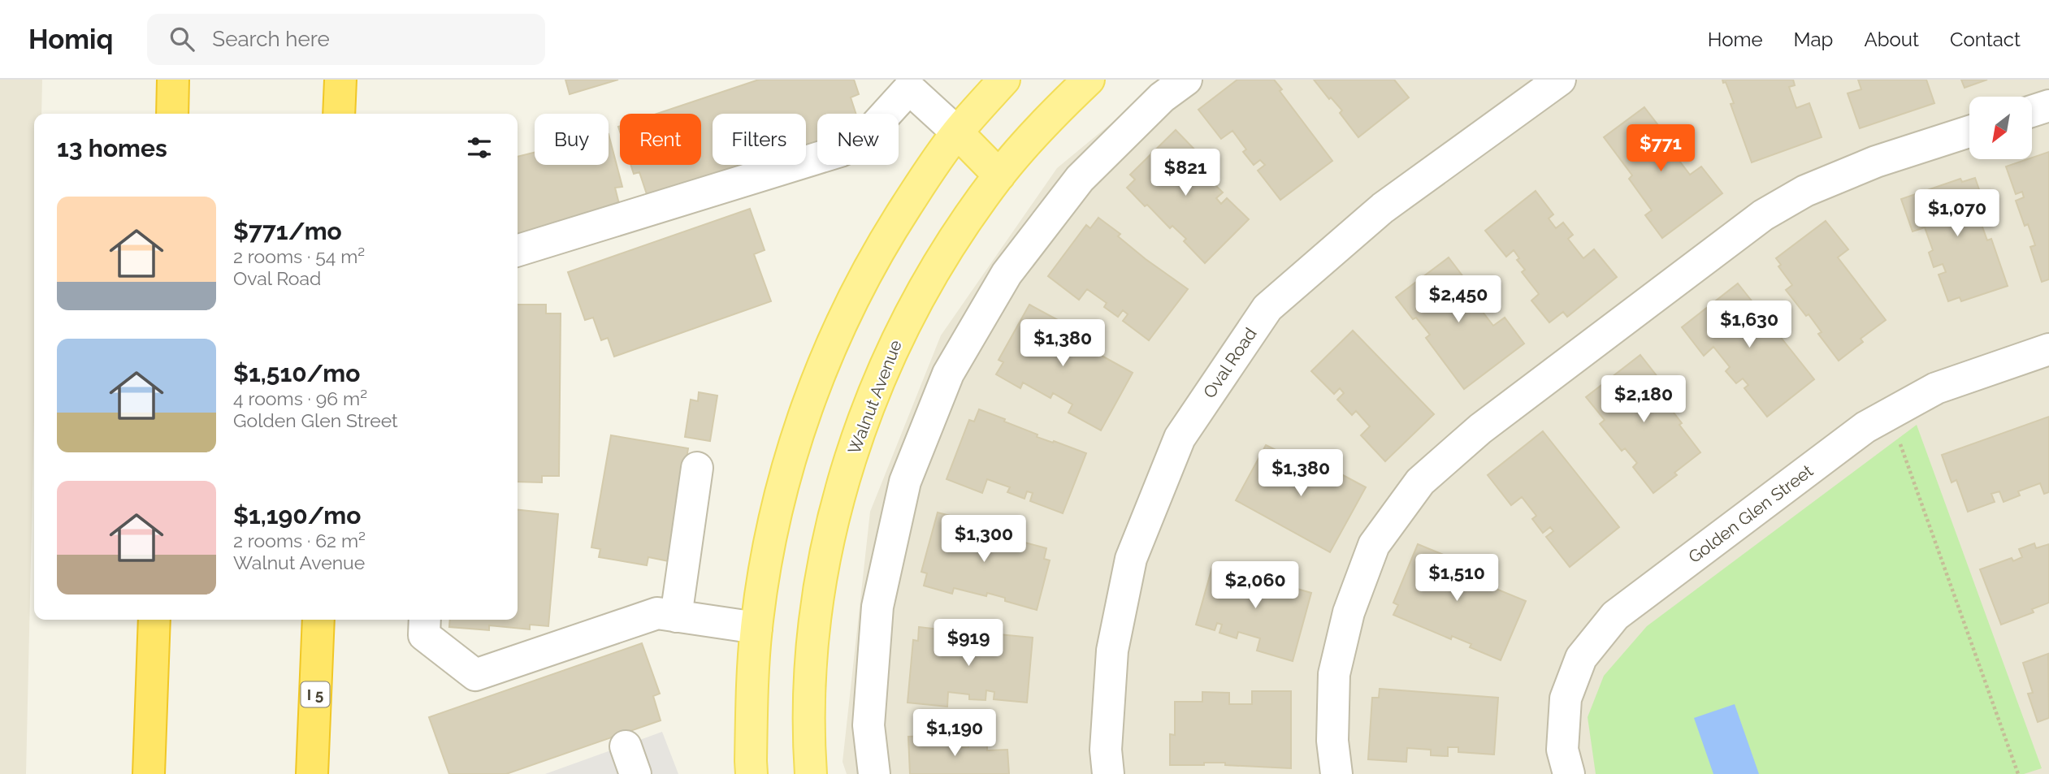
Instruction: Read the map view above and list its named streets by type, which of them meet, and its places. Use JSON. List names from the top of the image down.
{
  "streets": {
    "highway": ["I 5"],
    "main road": ["Walnut Avenue"],
    "street": ["Oval Road", "Golden Glen Street"]
  },
  "north": "bottom left",
  "page": {
    "header": "Homiq",
    "search": "Search here",
    "nav": [
      "Home",
      "Map",
      "About",
      "Contact"
    ],
    "chip": [
      "Buy",
      "Rent",
      "Filters",
      "New"
    ],
    "heading": "13 homes",
    "price": [
      "$771",
      "$821",
      "$1,070",
      "$2,450",
      "$1,630",
      "$1,380",
      "$2,180",
      "$1,380",
      "$1,300",
      "$1,510",
      "$2,060",
      "$919",
      "$1,190"
    ],
    "list": [
      {
        "name": "$771/mo",
        "note": "2 rooms · 54 m² · Oval Road"
      },
      {
        "name": "$1,510/mo",
        "note": "4 rooms · 96 m² · Golden Glen Street"
      },
      {
        "name": "$1,190/mo",
        "note": "2 rooms · 62 m² · Walnut Avenue"
      }
    ]
  }
}
